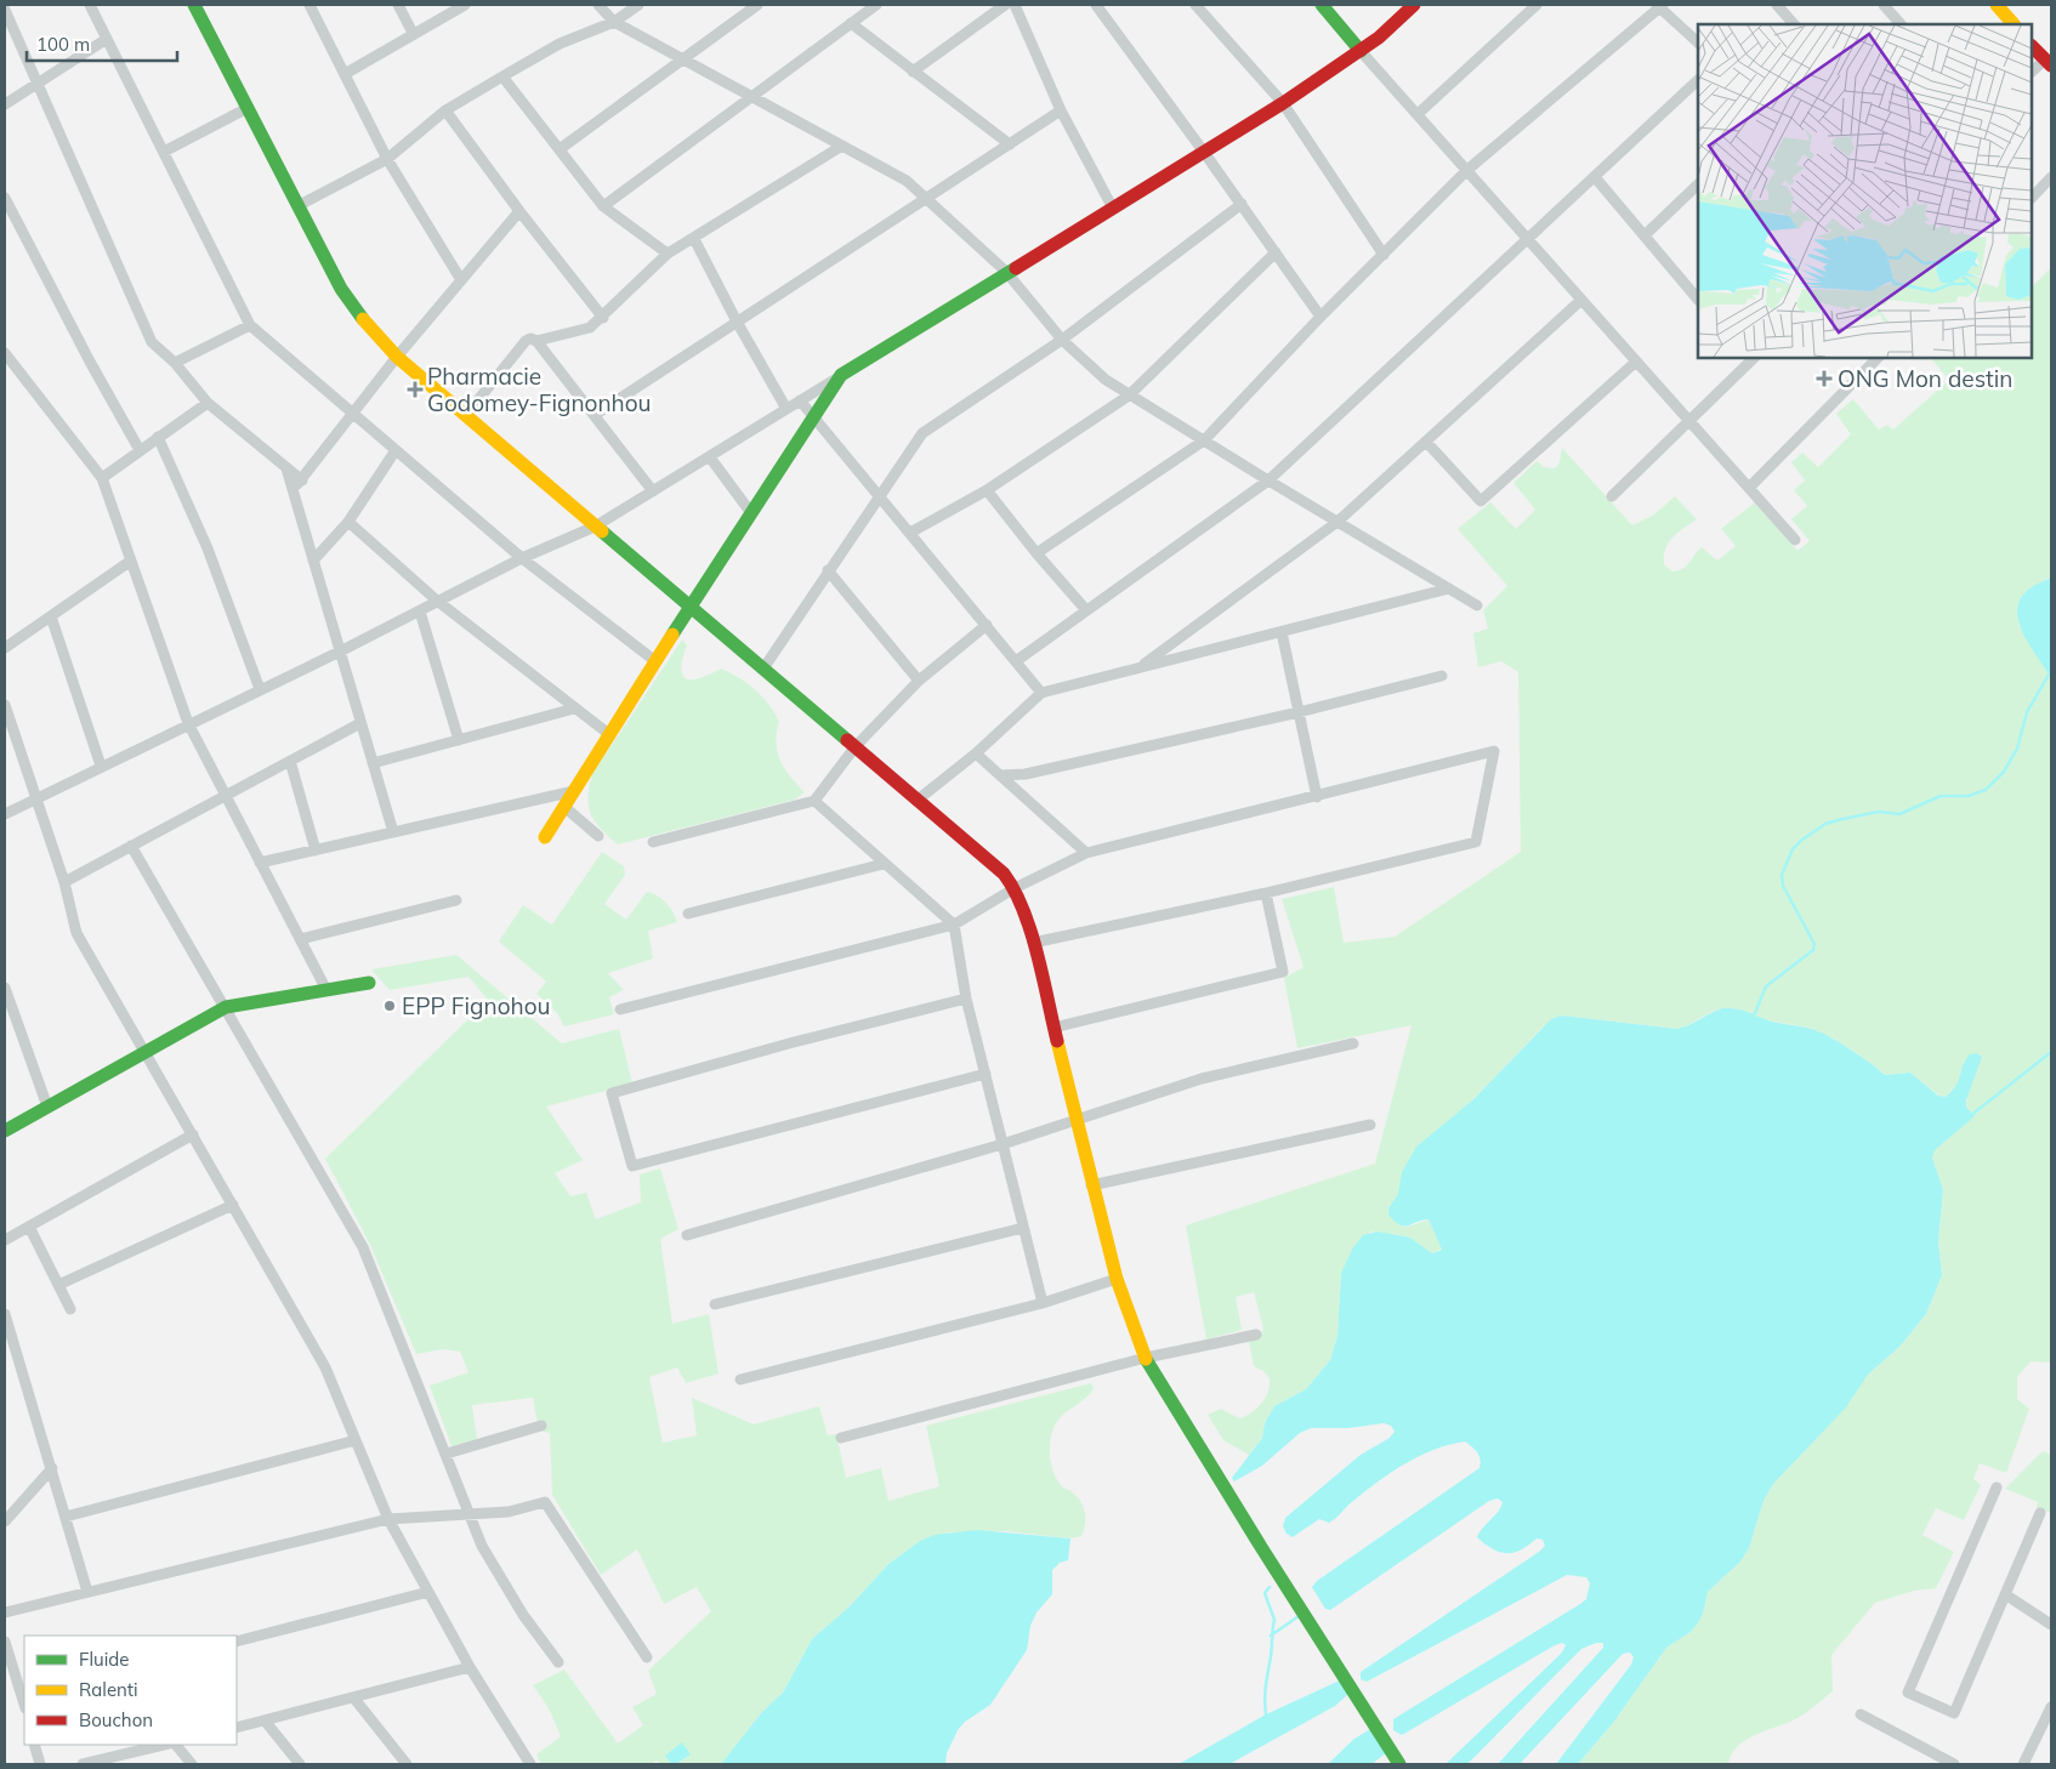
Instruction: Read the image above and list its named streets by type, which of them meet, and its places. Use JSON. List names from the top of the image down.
{
  "places": {
    "health": ["ONG Mon destin", "Pharmacie Godomey-Fignonhou"],
    "other": ["EPP Fignohou"]
  },
  "legend": ["Fluide", "Ralenti", "Bouchon"],
  "scale_bar": "100 m"
}
